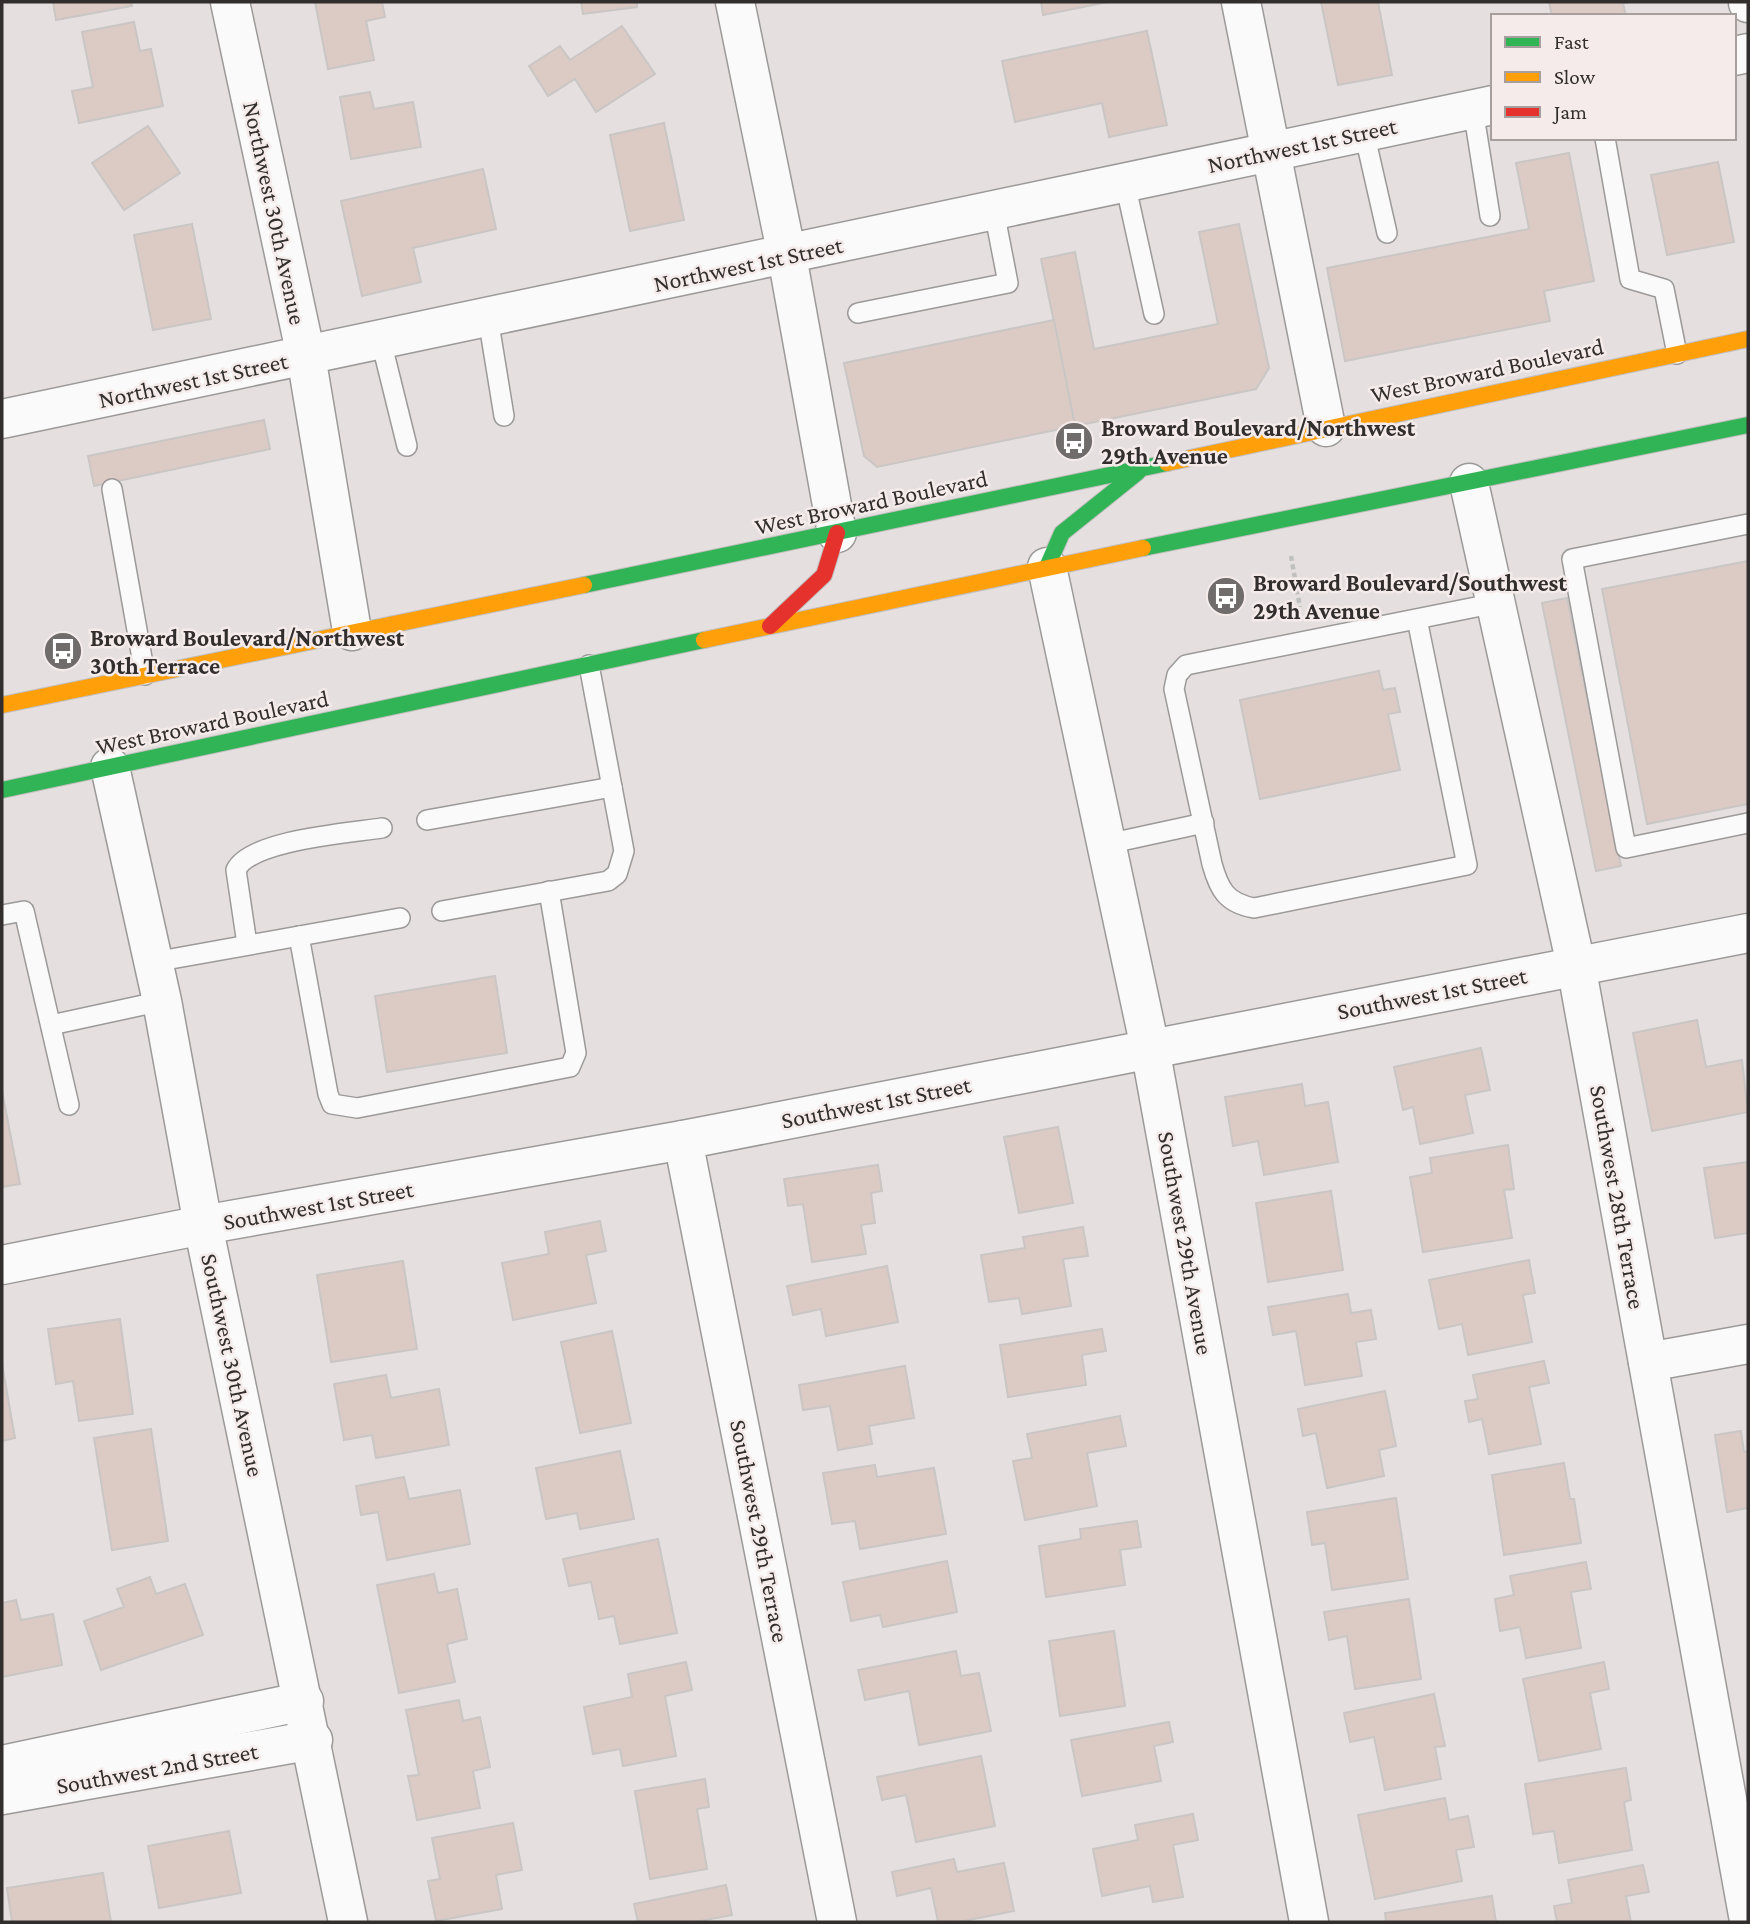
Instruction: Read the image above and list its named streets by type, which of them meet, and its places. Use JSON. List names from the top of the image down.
{
  "streets": {
    "main road": ["West Broward Boulevard"],
    "street": [
      "Northwest 1st Street",
      "Northwest 30th Avenue",
      "Southwest 1st Street",
      "Southwest 28th Terrace",
      "Southwest 29th Avenue",
      "Southwest 30th Avenue",
      "Southwest 29th Terrace",
      "Southwest 2nd Street"
    ]
  },
  "crossings": [
    ["Northwest 1st Street", "Northwest 30th Avenue"],
    ["Northwest 30th Avenue", "West Broward Boulevard"],
    ["West Broward Boulevard", "Southwest 28th Terrace"],
    ["West Broward Boulevard", "Southwest 29th Avenue"],
    ["West Broward Boulevard", "Southwest 30th Avenue"],
    ["Southwest 1st Street", "Southwest 28th Terrace"],
    ["Southwest 1st Street", "Southwest 29th Avenue"],
    ["Southwest 1st Street", "Southwest 30th Avenue"],
    ["Southwest 1st Street", "Southwest 29th Terrace"],
    ["Southwest 30th Avenue", "Southwest 2nd Street"]
  ],
  "places": {
    "bus stop": ["Broward Boulevard/Northwest 29th Avenue", "Broward Boulevard/Southwest 29th Avenue", "Broward Boulevard/Northwest 30th Terrace"]
  },
  "legend": ["Fast", "Slow", "Jam"]
}
